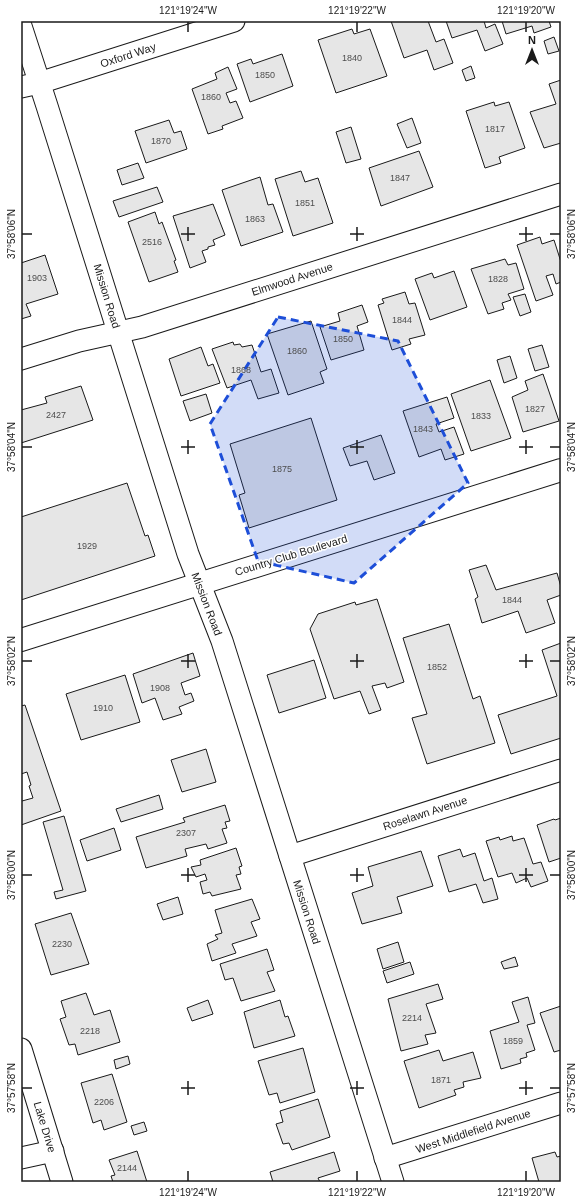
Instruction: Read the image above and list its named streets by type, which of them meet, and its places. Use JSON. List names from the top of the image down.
{
  "streets": {
    "street": [
      "Oxford Way",
      "Elmwood Avenue",
      "Mission Road",
      "Country Club Boulevard",
      "Roselawn Avenue",
      "Lake Drive",
      "West Middlefield Avenue"
    ]
  },
  "crossings": [
    ["Oxford Way", "Mission Road"],
    ["Elmwood Avenue", "Mission Road"],
    ["Mission Road", "Country Club Boulevard"],
    ["Mission Road", "Roselawn Avenue"],
    ["Mission Road", "West Middlefield Avenue"]
  ],
  "house_numbers": [
    "1840",
    "1850",
    "1860",
    "1817",
    "1870",
    "1847",
    "1851",
    "1863",
    "2516",
    "1903",
    "1828",
    "1844",
    "1850",
    "1860",
    "1868",
    "1827",
    "2427",
    "1833",
    "1843",
    "1875",
    "1929",
    "1844",
    "1852",
    "1908",
    "1910",
    "2307",
    "2230",
    "2214",
    "2218",
    "1859",
    "1871",
    "2206",
    "2144"
  ],
  "north": "top",
  "coordinates": [
    "121°19'24\"W",
    "121°19'22\"W",
    "121°19'20\"W",
    "37°58'06\"N",
    "37°58'04\"N",
    "37°58'02\"N",
    "37°58'00\"N",
    "37°57'58\"N"
  ]
}
